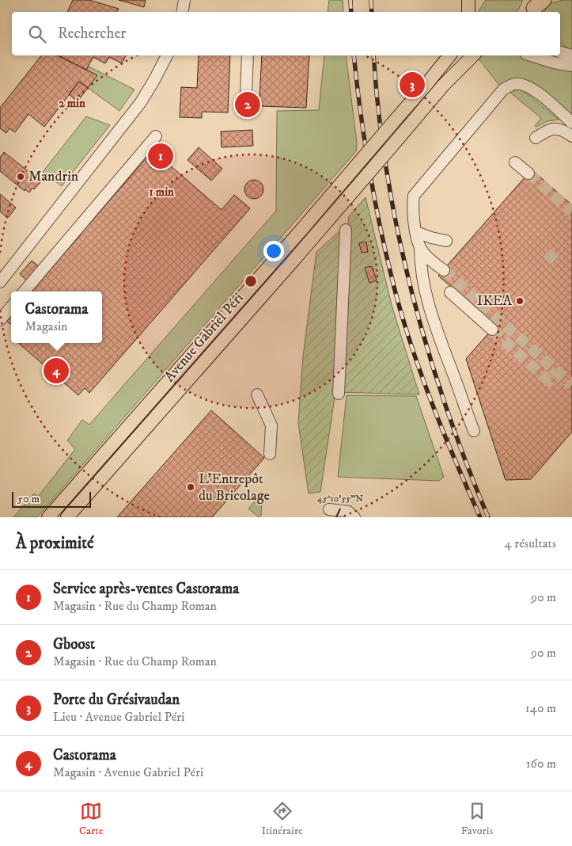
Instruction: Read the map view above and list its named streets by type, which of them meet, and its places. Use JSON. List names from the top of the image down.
{
  "streets": {
    "main road": ["Avenue Gabriel Péri"]
  },
  "places": ["Mandrin", "IKEA", "L'Entrepôt du Bricolage"],
  "scale_bar": "50 m",
  "page": {
    "search": "Rechercher",
    "pins": [
      "3",
      "2",
      "1",
      "4"
    ],
    "popup": ["Castorama", "Magasin"],
    "scale": "50 m",
    "heading": ["À proximité", "4 résultats"],
    "list": [
      {
        "mark": "1",
        "name": "Service après-ventes Castorama",
        "note": "Magasin · Rue du Champ Roman",
        "value": "90 m"
      },
      {
        "mark": "2",
        "name": "Gboost",
        "note": "Magasin · Rue du Champ Roman",
        "value": "90 m"
      },
      {
        "mark": "3",
        "name": "Porte du Grésivaudan",
        "note": "Lieu · Avenue Gabriel Péri",
        "value": "140 m"
      },
      {
        "mark": "4",
        "name": "Castorama",
        "note": "Magasin · Avenue Gabriel Péri",
        "value": "160 m"
      }
    ],
    "nav": ["Carte", "Itinéraire", "Favoris"]
  },
  "coordinates": ["45°10'55\"N"],
  "rings": ["2 min", "1 min"]
}
